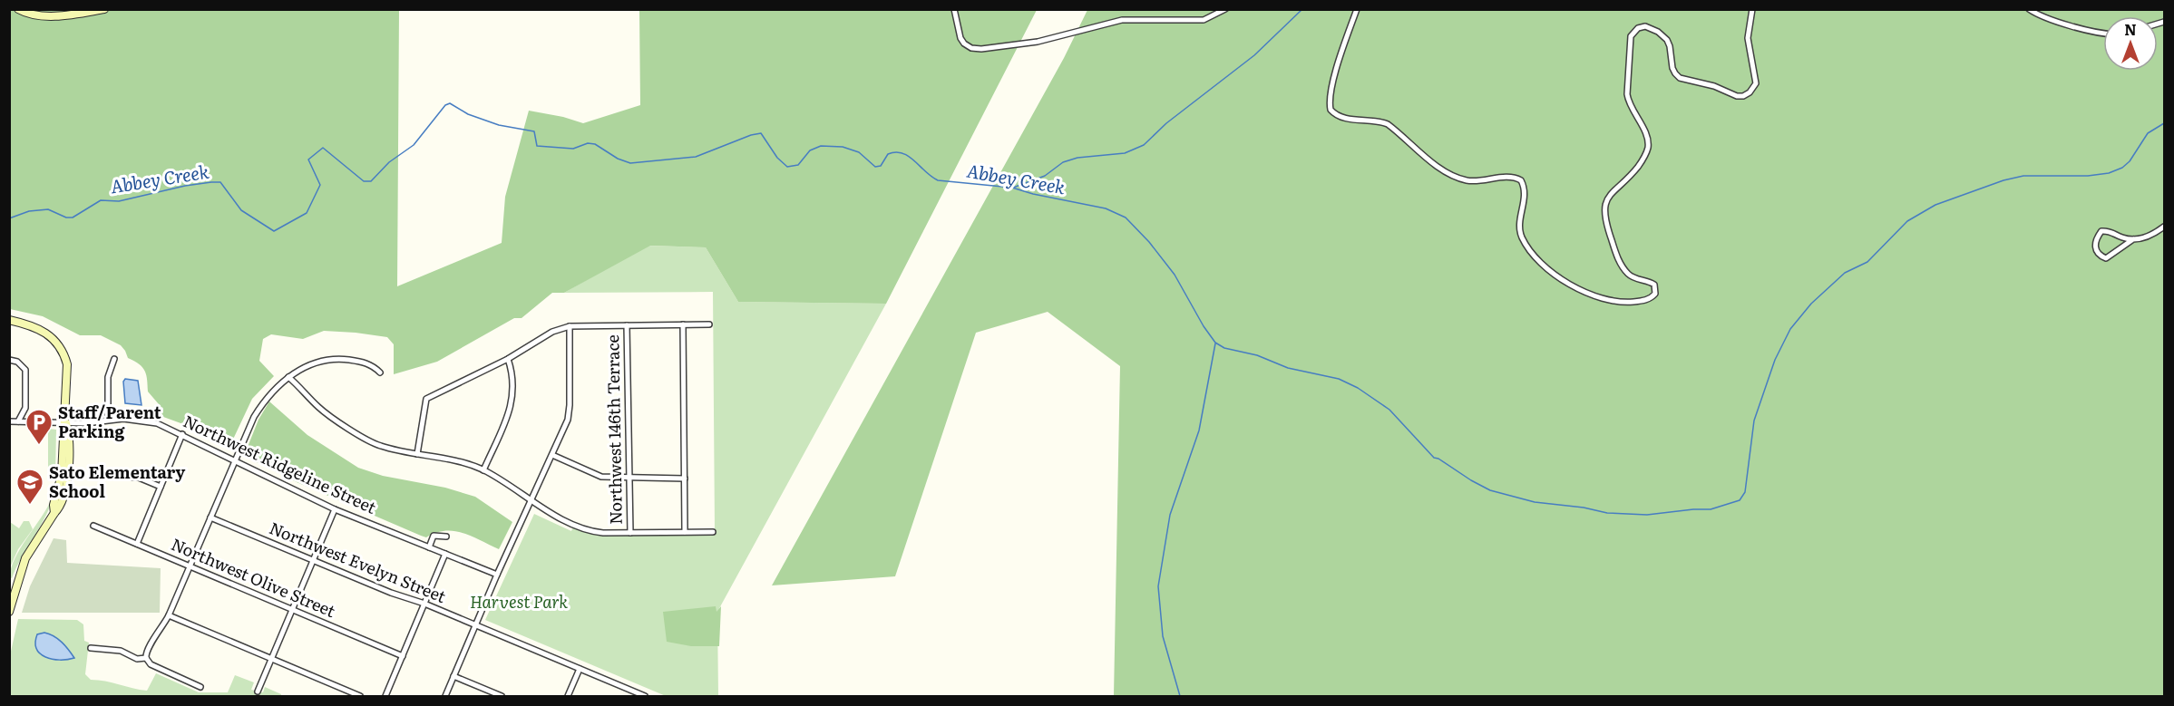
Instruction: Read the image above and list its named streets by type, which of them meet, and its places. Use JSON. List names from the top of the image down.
{
  "streets": {
    "street": [
      "Northwest 146th Terrace",
      "Northwest Ridgeline Street",
      "Northwest Evelyn Street",
      "Northwest Olive Street"
    ]
  },
  "water": ["Abbey Creek"],
  "parks": ["Harvest Park"],
  "places": {
    "parking": ["Staff/Parent Parking"],
    "school or university": ["Sato Elementary School"]
  },
  "north": "top"
}
